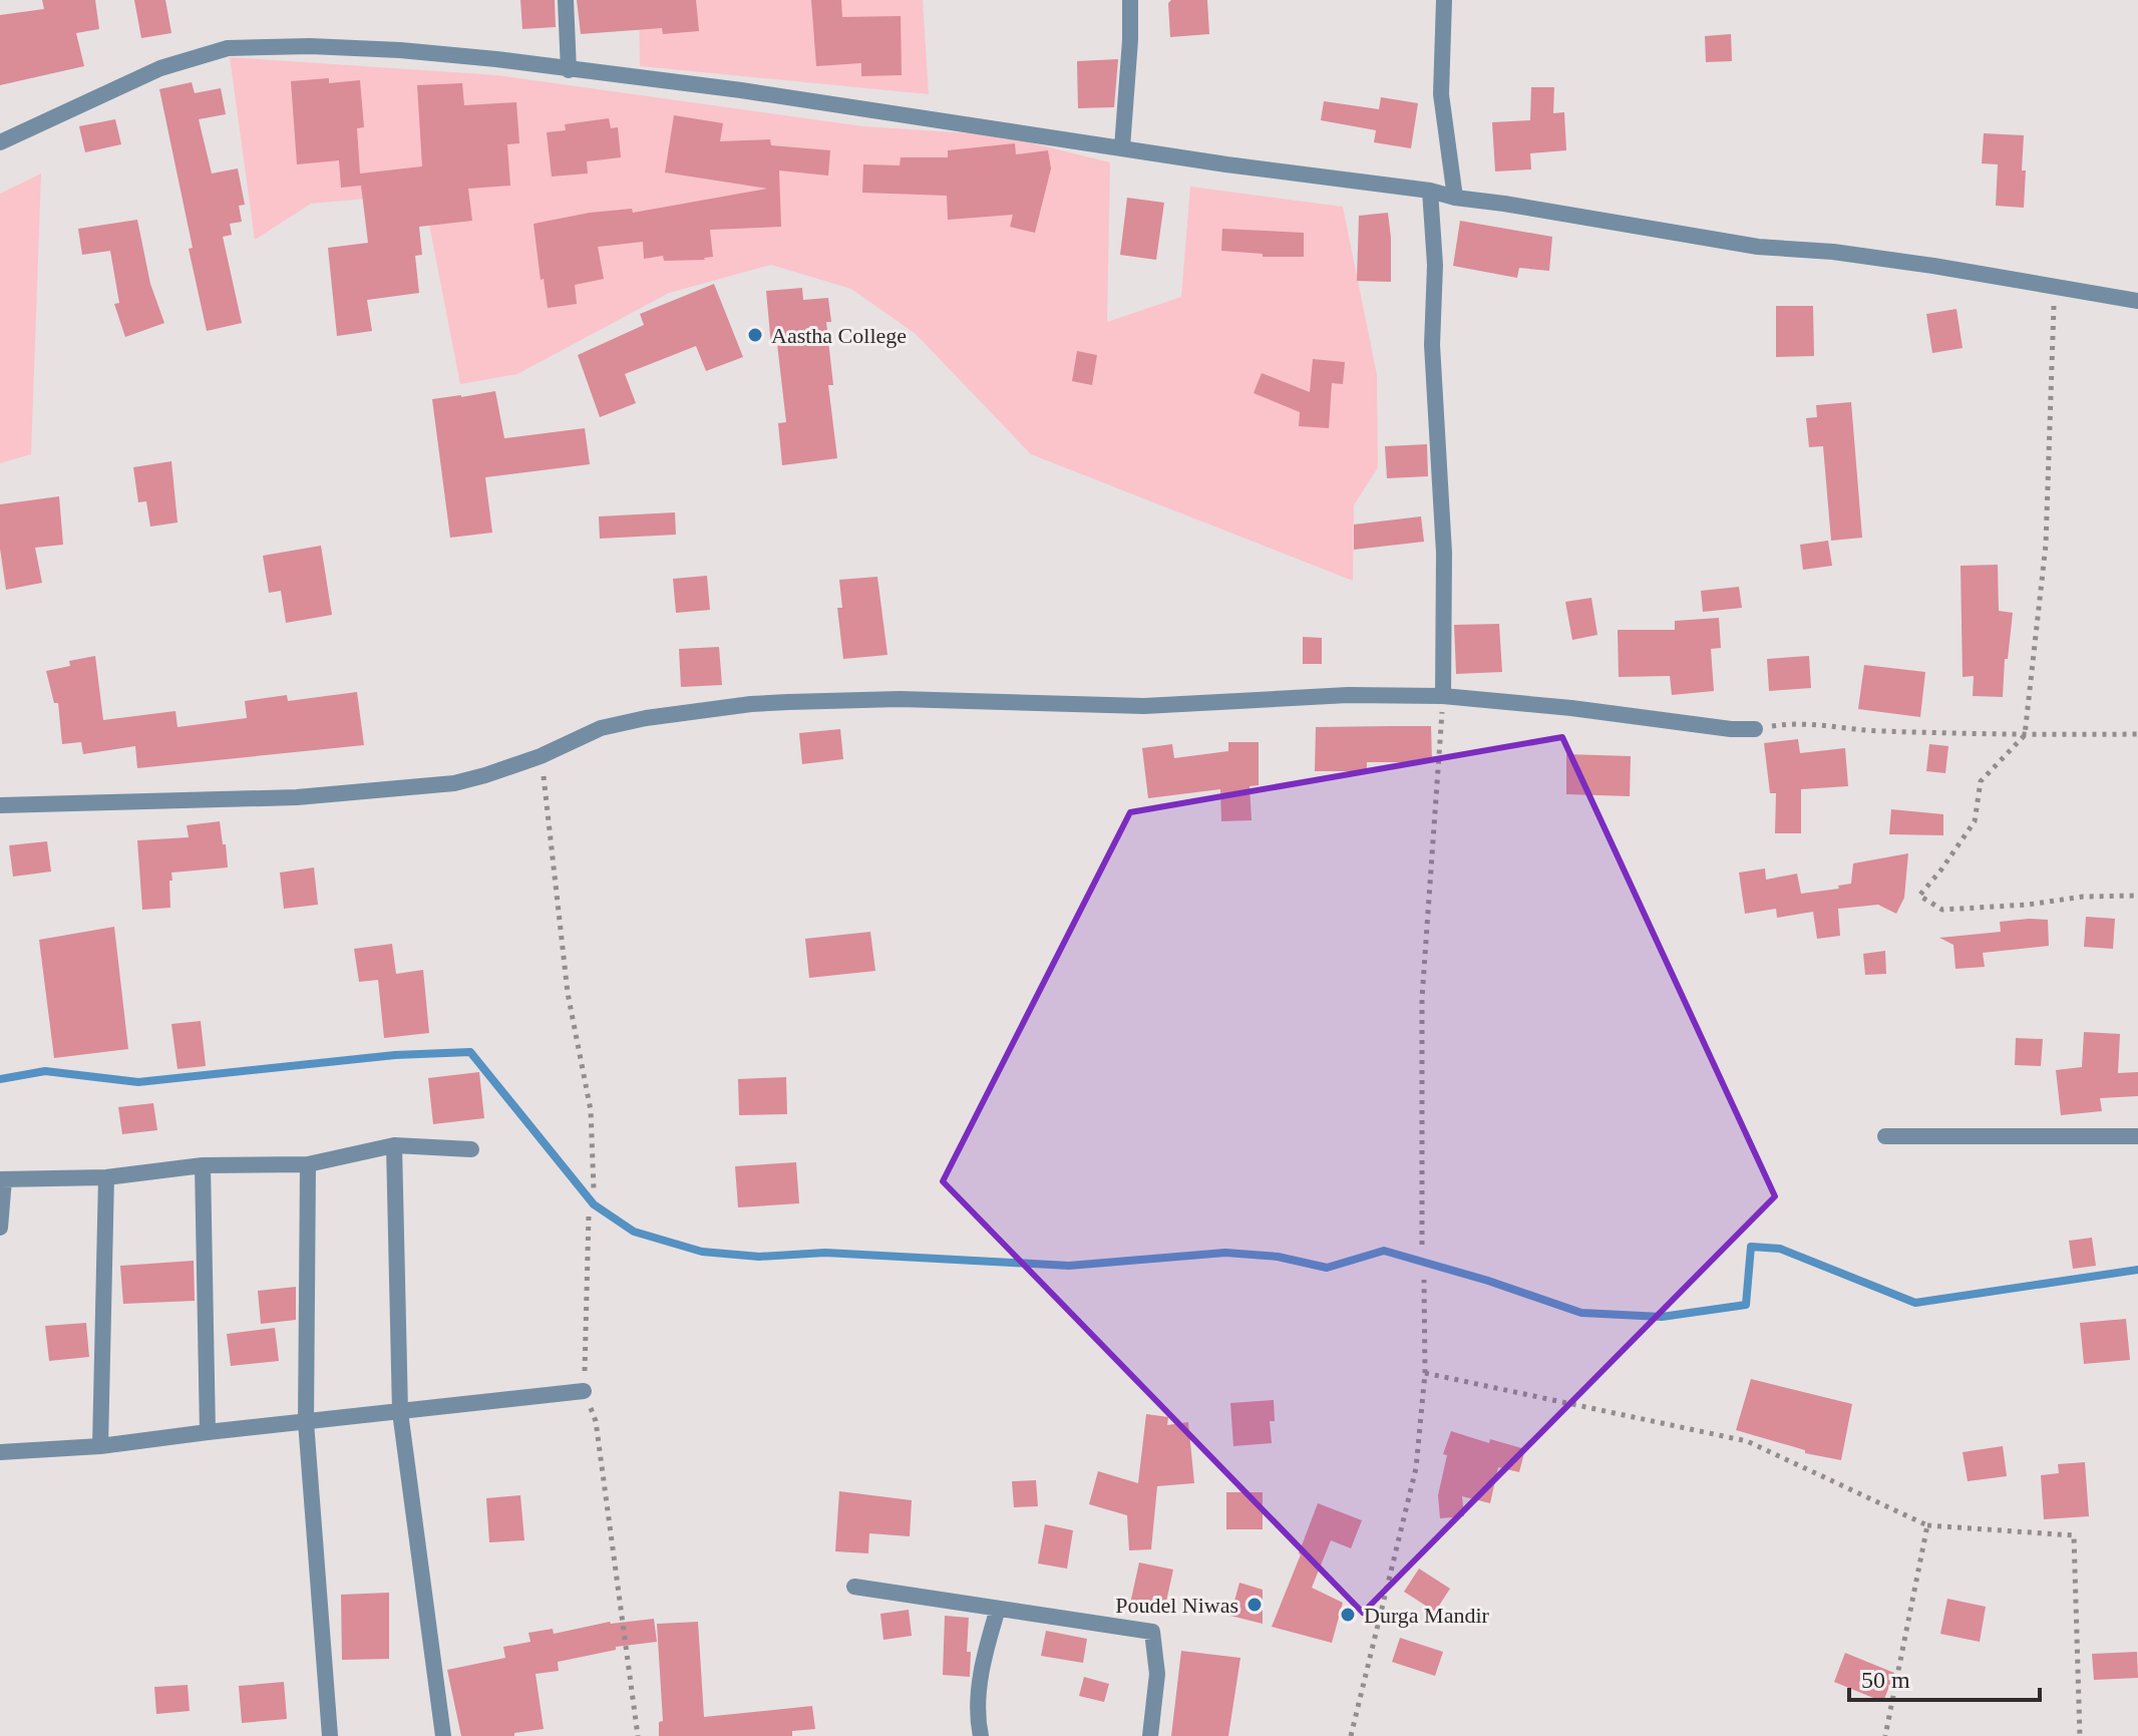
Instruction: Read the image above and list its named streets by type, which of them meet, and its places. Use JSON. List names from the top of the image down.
{
  "places": ["Aastha College", "Poudel Niwas", "Durga Mandir"],
  "scale_bar": "50 m"
}
